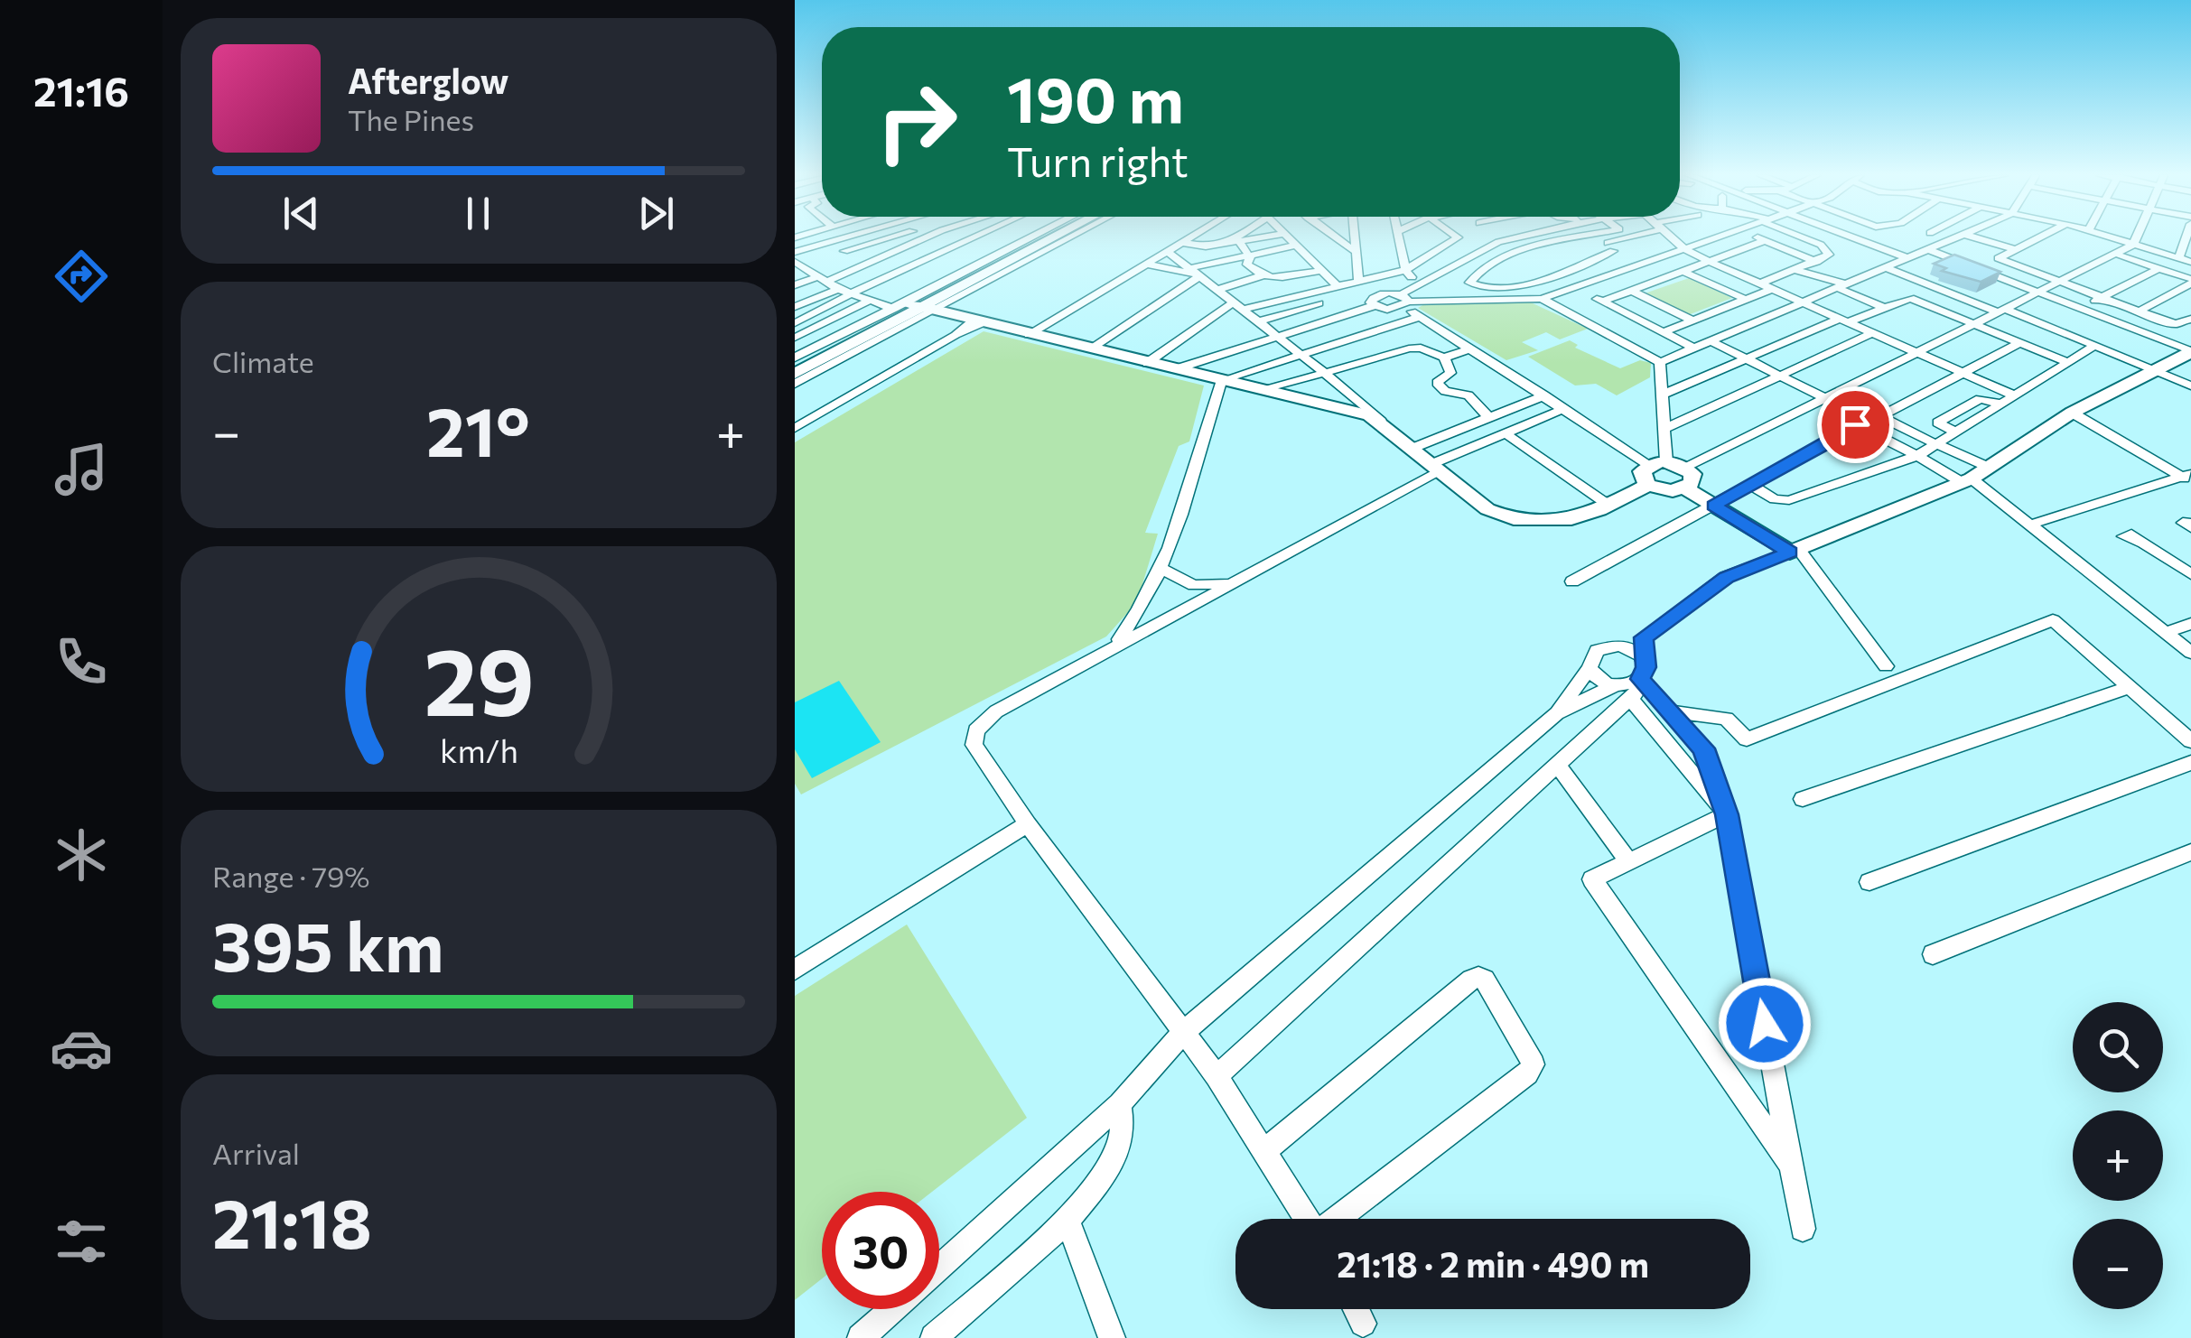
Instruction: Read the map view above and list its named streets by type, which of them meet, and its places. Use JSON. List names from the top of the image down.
{
  "page": {
    "tabs": "21:16",
    "turn": ["190 m", "Turn right"],
    "song": ["Afterglow", "The Pines"],
    "tile": [
      "Climate",
      ["Range · 79%", "395 km"],
      ["Arrival", "21:18"]
    ],
    "heat": ["−", "21°", "+"],
    "map_buttons": ["+", "−"],
    "limit": "30",
    "trip": "21:18 · 2 min · 490 m",
    "gauge": ["29", "km/h"]
  }
}
